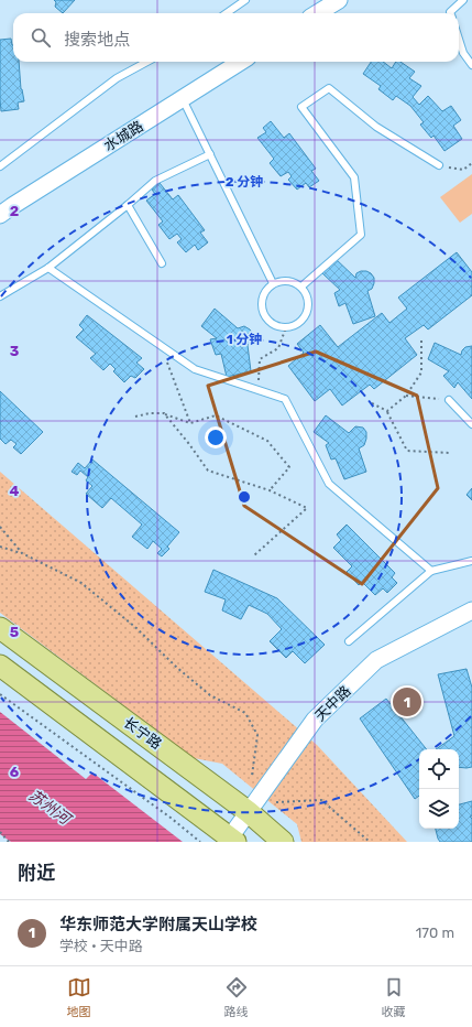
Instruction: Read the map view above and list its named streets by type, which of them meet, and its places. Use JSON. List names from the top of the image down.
{
  "streets": {
    "main road": ["长宁路"],
    "street": ["水城路", "天中路"]
  },
  "crossings": [
    ["天中路", "长宁路"]
  ],
  "water": ["苏州河"],
  "page": {
    "search": "搜索地点",
    "pins": "1",
    "heading": "附近",
    "list": [
      {
        "mark": "1",
        "name": "华东师范大学附属天山学校",
        "note": "学校 · 天中路",
        "value": "170 m"
      }
    ],
    "nav": ["地图", "路线", "收藏"]
  },
  "grid": {
    "rows": [
      "2",
      "3",
      "4",
      "5",
      "6"
    ]
  },
  "rings": ["2 分钟", "1 分钟"]
}
